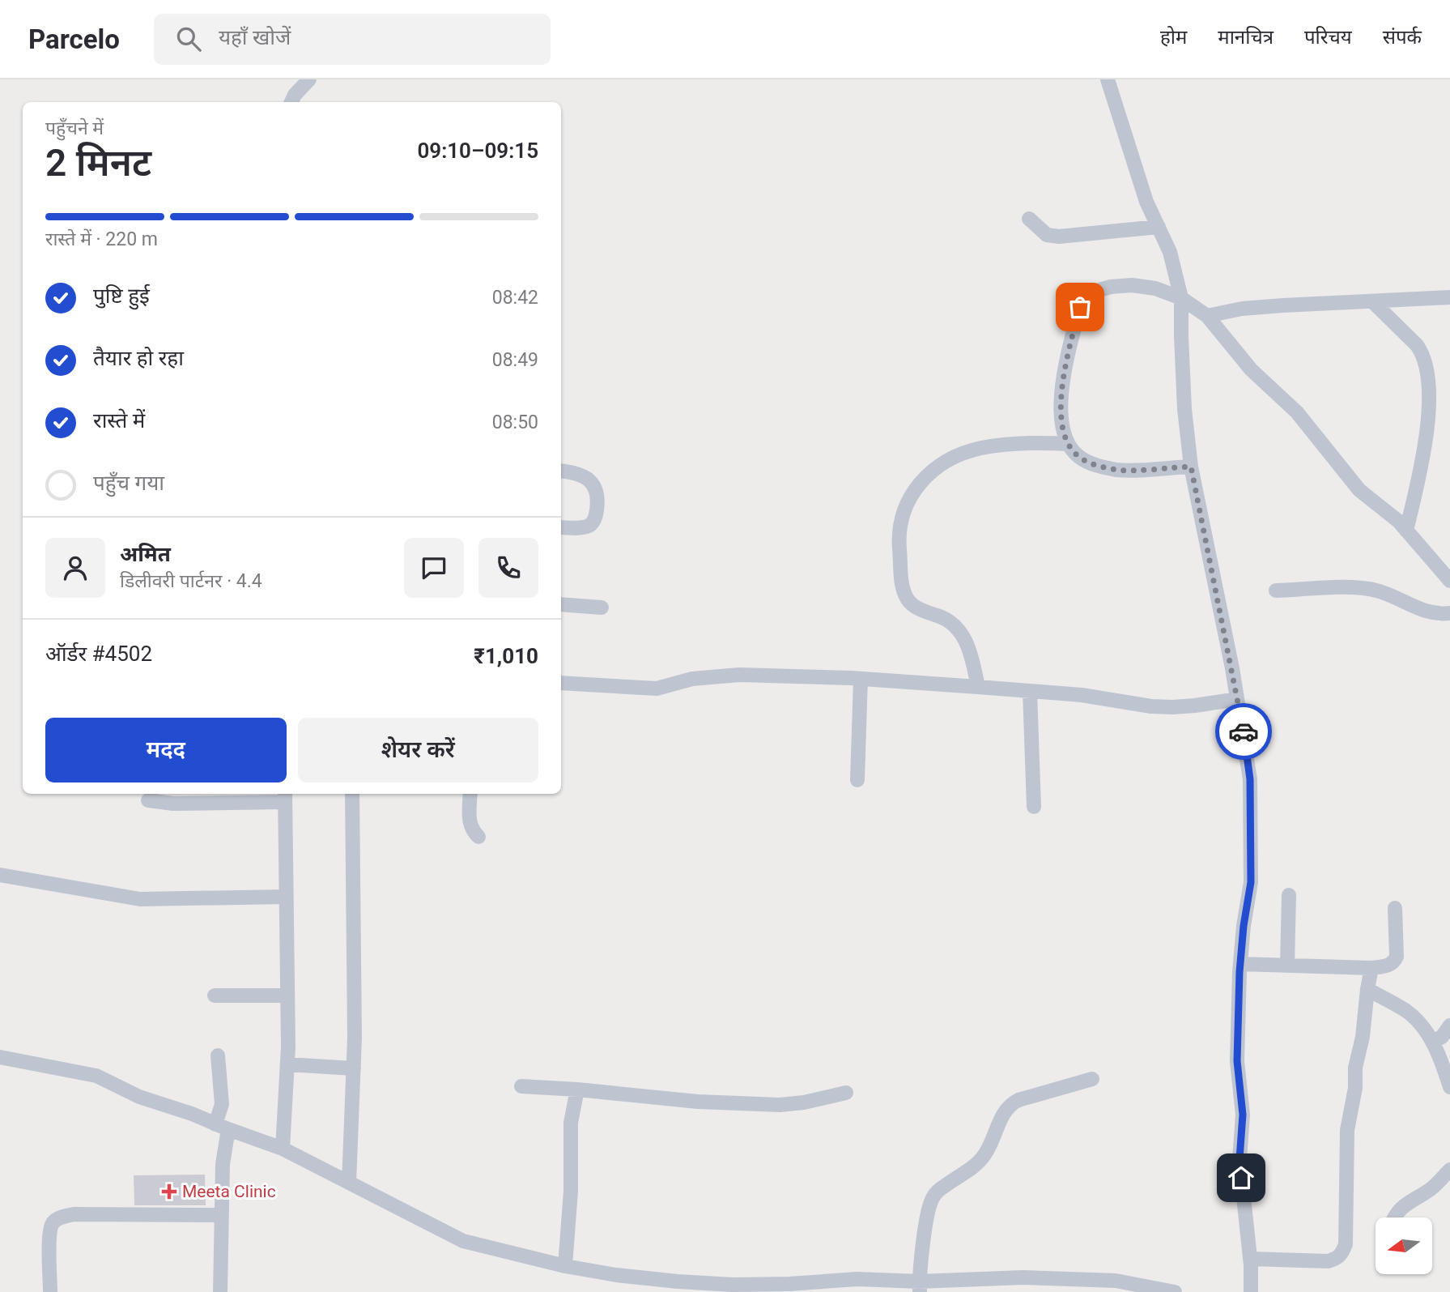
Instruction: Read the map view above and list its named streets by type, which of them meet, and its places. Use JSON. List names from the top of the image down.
{
  "places": {
    "health": ["Meeta Clinic"]
  },
  "north": "left",
  "page": {
    "header": "Parcelo",
    "search": "यहाँ खोजें",
    "nav": [
      "होम",
      "मानचित्र",
      "परिचय",
      "संपर्क"
    ],
    "heading": ["2 मिनट", "पहुँचने में", "09:10–09:15"],
    "panel": [
      "अमित",
      "डिलीवरी पार्टनर · 4.4",
      "ऑर्डर #4502",
      "₹1,010"
    ],
    "bar": "रास्ते में · 220 m",
    "list": [
      ["पुष्टि हुई", "08:42"],
      ["तैयार हो रहा", "08:49"],
      ["रास्ते में", "08:50"],
      "पहुँच गया"
    ],
    "buttons": ["मदद", "शेयर करें"]
  }
}
